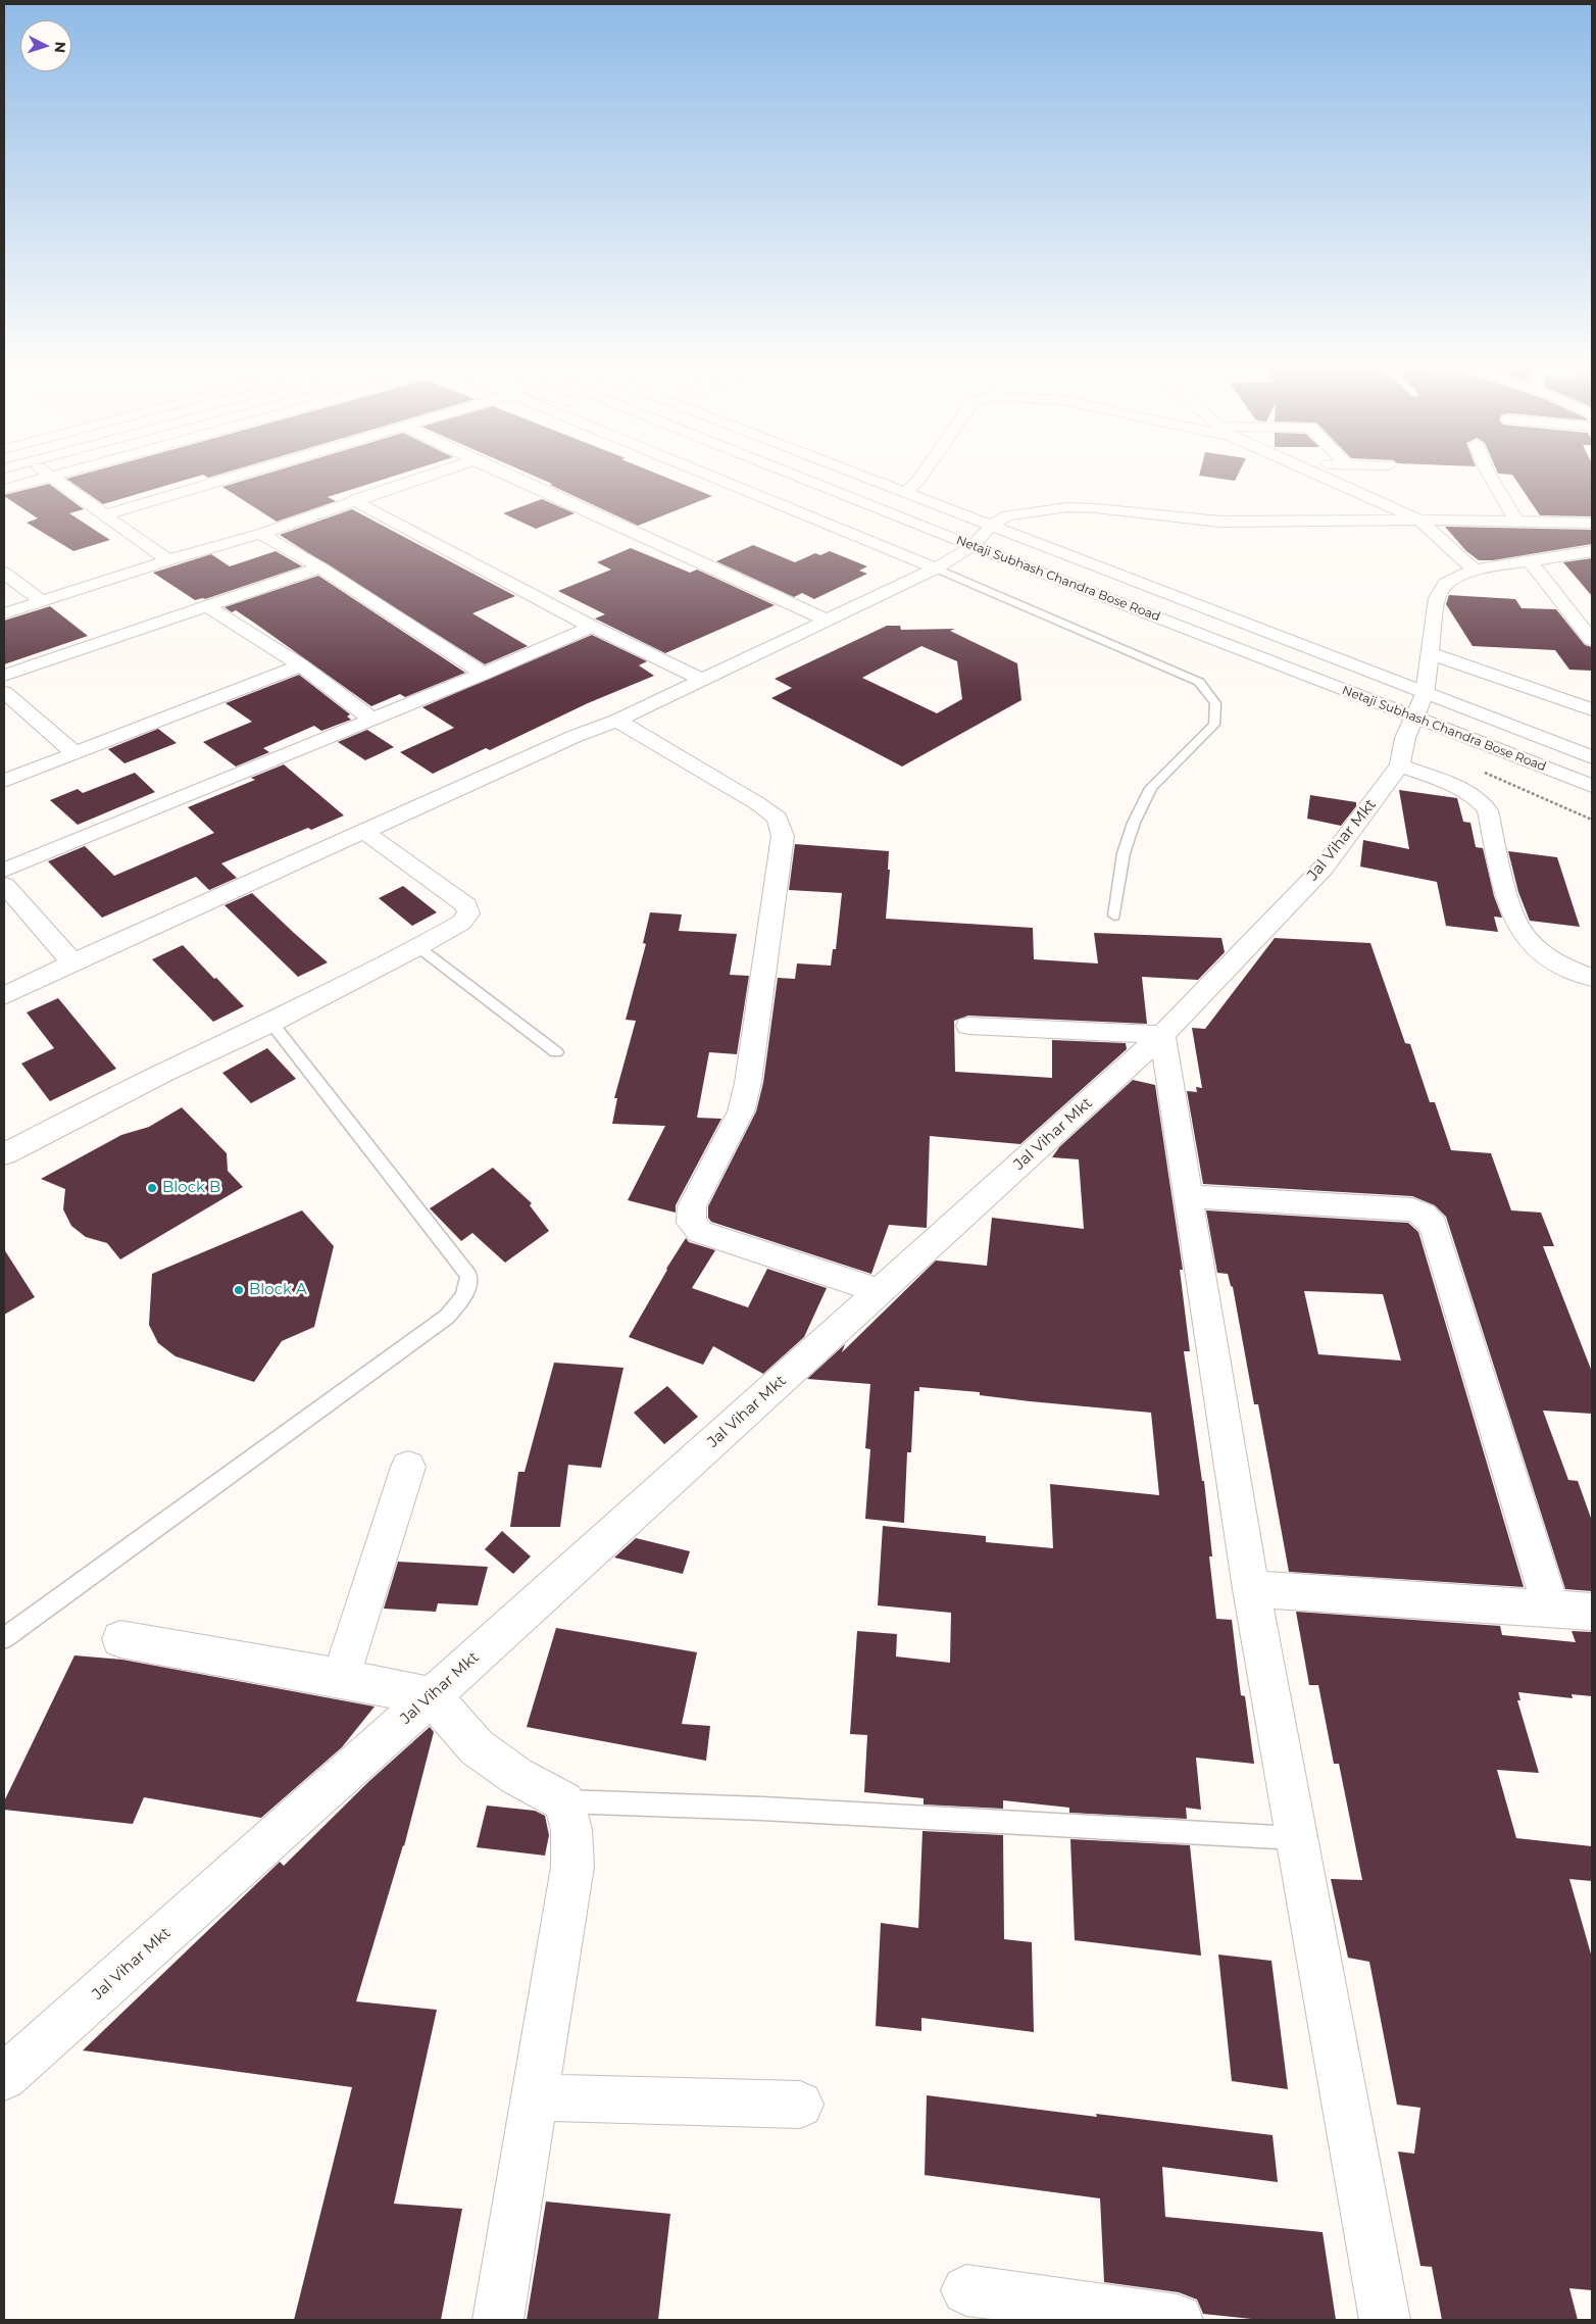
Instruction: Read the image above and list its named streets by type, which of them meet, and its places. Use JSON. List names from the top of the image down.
{
  "streets": {
    "street": ["Netaji Subhash Chandra Bose Road", "Jal Vihar Mkt"]
  },
  "crossings": [
    ["Netaji Subhash Chandra Bose Road", "Jal Vihar Mkt"]
  ],
  "places": ["Block B", "Block A"],
  "north": "right"
}
